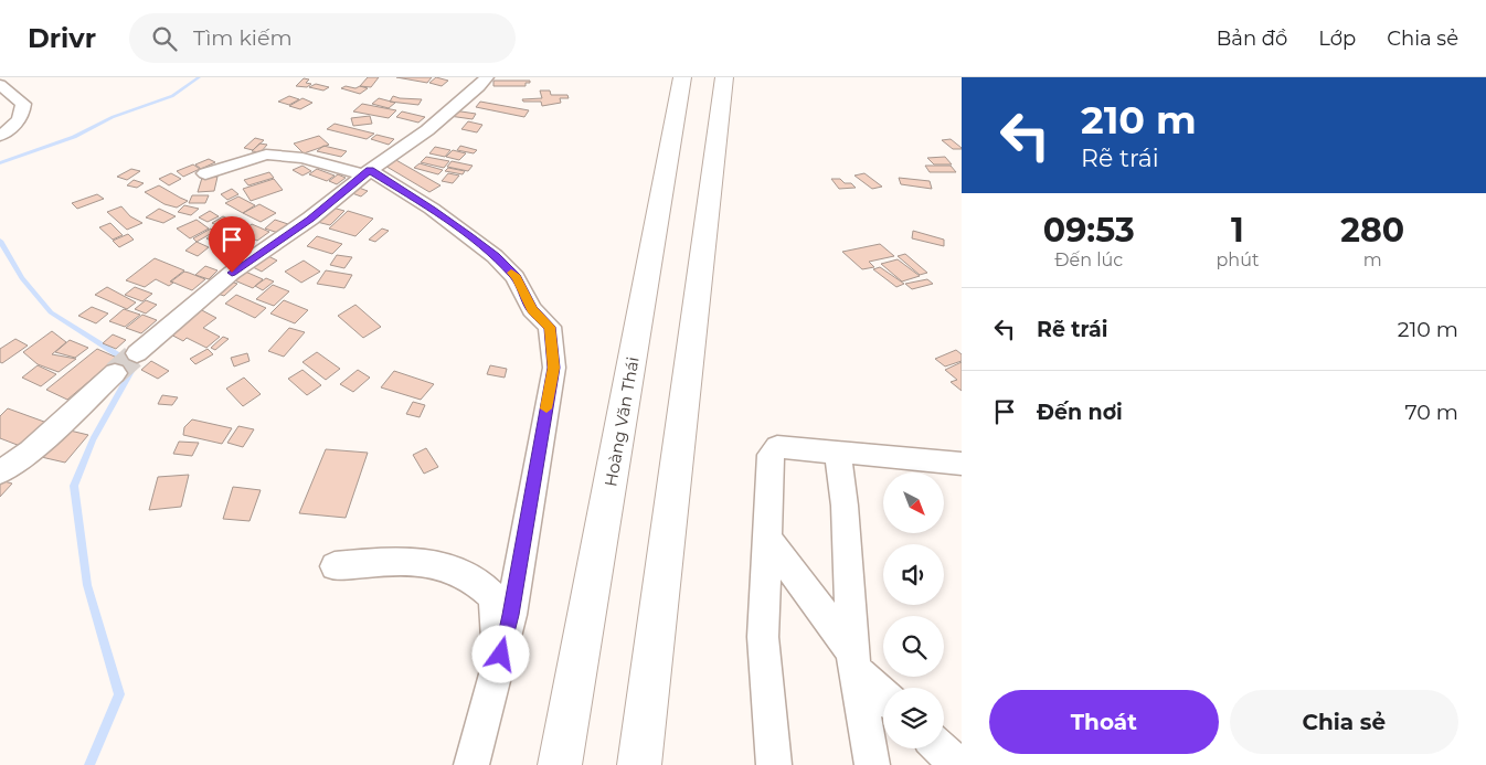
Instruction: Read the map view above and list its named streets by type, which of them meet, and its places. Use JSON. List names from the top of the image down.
{
  "streets": {
    "main road": ["Hoàng Văn Thái"]
  },
  "north": "bottom right",
  "page": {
    "header": "Drivr",
    "search": "Tìm kiếm",
    "nav": ["Bản đồ", "Lớp", "Chia sẻ"],
    "turn": ["210 m", "Rẽ trái"],
    "eta": [
      "09:53",
      "Đến lúc",
      "1",
      "phút",
      "280",
      "m"
    ],
    "list": [
      {
        "name": "Rẽ trái",
        "value": "210 m"
      },
      {
        "name": "Đến nơi",
        "value": "70 m"
      }
    ],
    "buttons": ["Thoát", "Chia sẻ"]
  }
}
